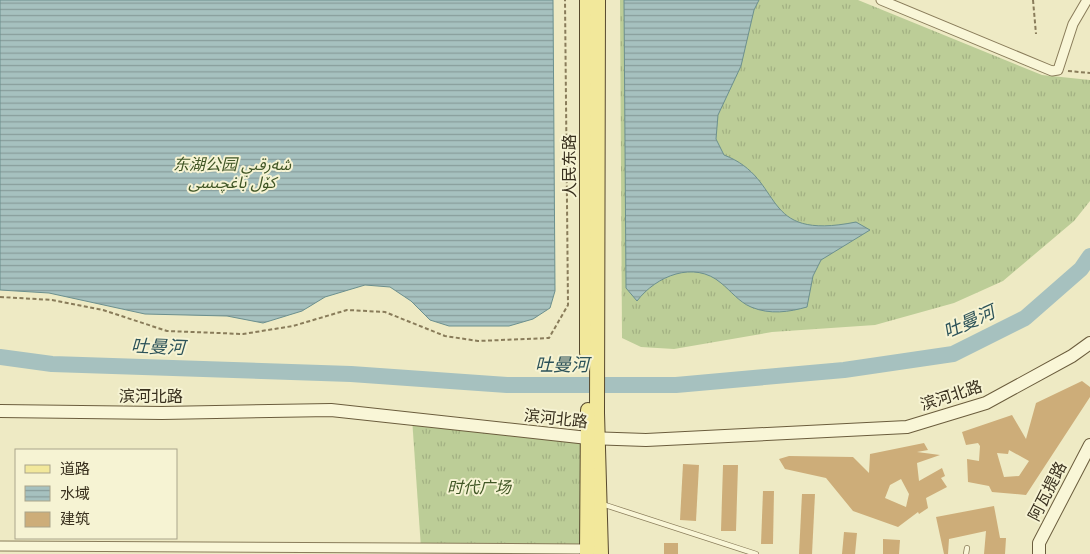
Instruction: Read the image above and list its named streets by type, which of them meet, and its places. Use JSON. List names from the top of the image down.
{
  "streets": {
    "main road": ["人民东路", "滨河北路", "阿瓦提路"]
  },
  "water": ["吐曼河"],
  "parks": ["东湖公园 شەرقىي كۆل باغچىسى", "时代广场"],
  "legend": ["道路", "水域", "建筑"]
}
